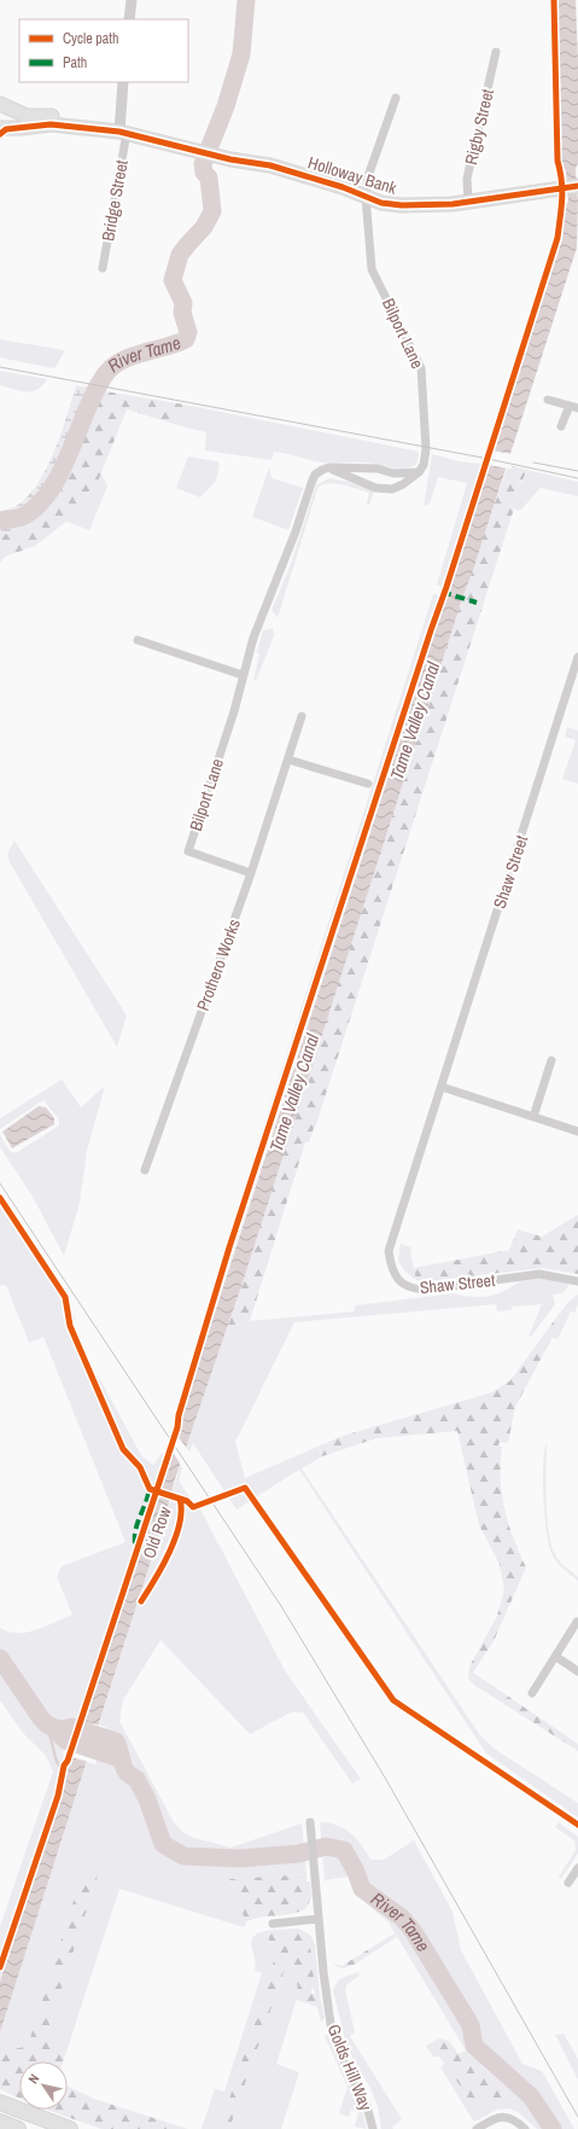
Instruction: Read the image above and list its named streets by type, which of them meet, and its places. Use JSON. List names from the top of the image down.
{
  "streets": {
    "main road": ["Holloway Bank"],
    "street": [
      "Rigby Street",
      "Bridge Street",
      "Bilport Lane",
      "Shaw Street",
      "Prothero Works",
      "Golds Hill Way"
    ],
    "cycle path": ["Old Row"]
  },
  "crossings": [
    ["Rigby Street", "Holloway Bank"],
    ["Holloway Bank", "Bridge Street"],
    ["Holloway Bank", "Bilport Lane"],
    ["Bilport Lane", "Prothero Works"]
  ],
  "water": ["River Tame", "Tame Valley Canal"],
  "legend": ["Cycle path", "Path"],
  "north": "top left"
}
